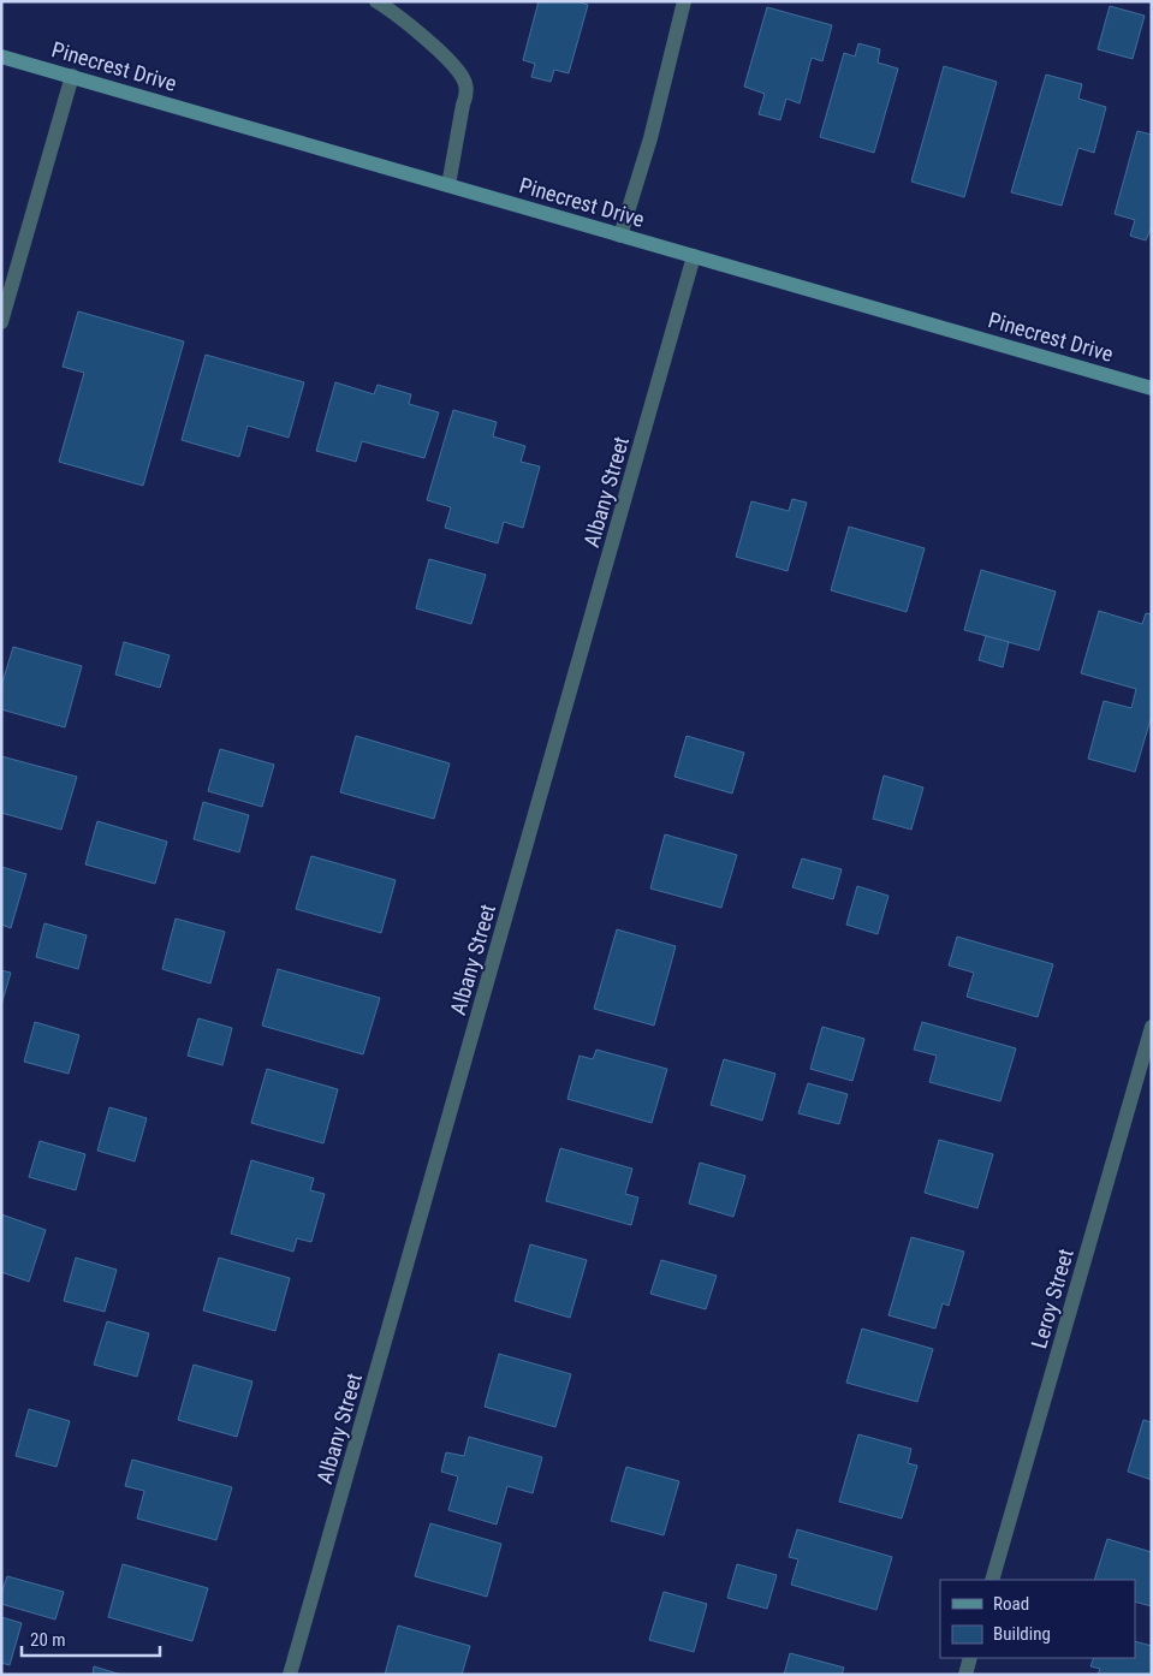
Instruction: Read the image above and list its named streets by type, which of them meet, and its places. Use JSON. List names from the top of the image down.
{
  "streets": {
    "street": ["Pinecrest Drive", "Albany Street", "Leroy Street"]
  },
  "crossings": [
    ["Pinecrest Drive", "Albany Street"]
  ],
  "legend": ["Road", "Building"],
  "scale_bar": "20 m"
}
